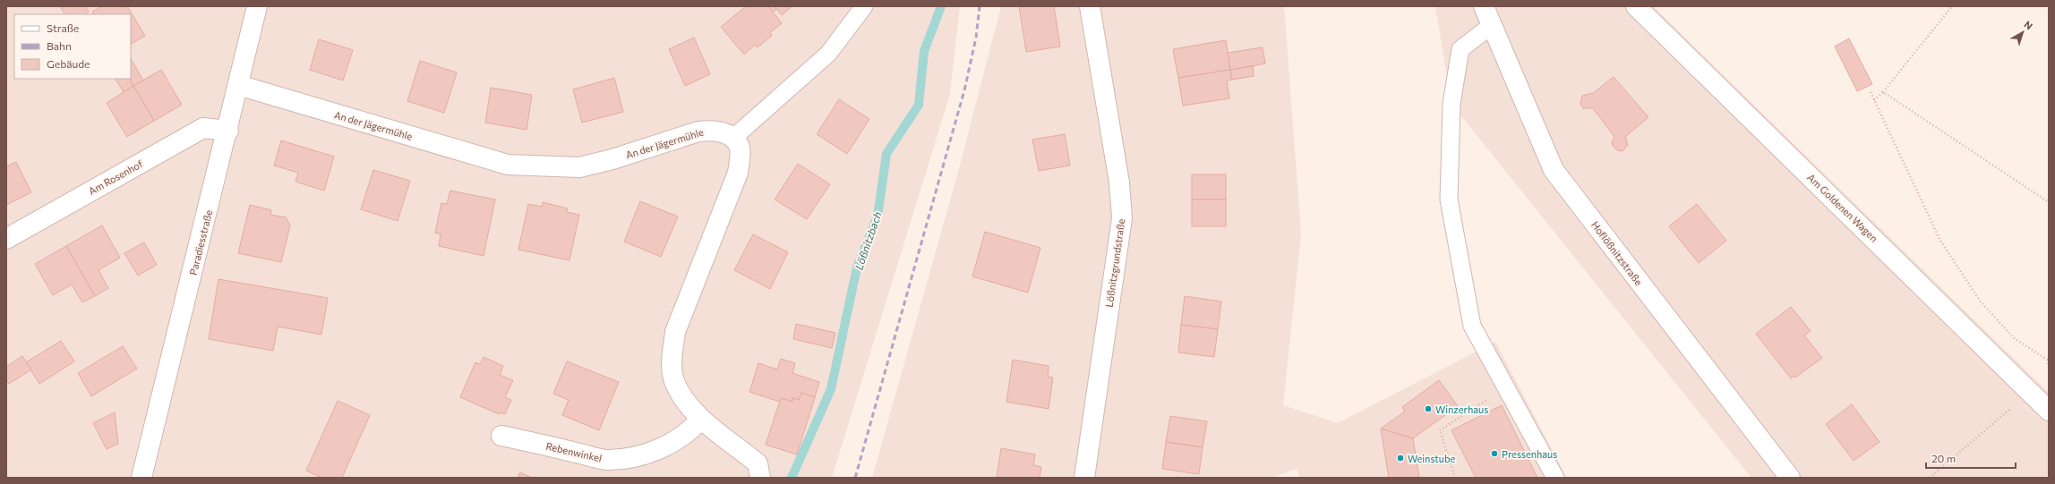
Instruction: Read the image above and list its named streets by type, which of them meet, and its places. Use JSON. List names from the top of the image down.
{
  "streets": {
    "street": [
      "An der Jägermühle",
      "Am Rosenhof",
      "Am Goldenen Wagen",
      "Paradiesstraße",
      "Hoflößnitzstraße",
      "Lößnitzgrundstraße",
      "Rebenwinkel"
    ]
  },
  "crossings": [
    ["An der Jägermühle", "Paradiesstraße"],
    ["Am Rosenhof", "Paradiesstraße"]
  ],
  "water": ["Lößnitzbach"],
  "places": ["Winzerhaus", "Pressenhaus", "Weinstube"],
  "legend": ["Straße", "Bahn", "Gebäude"],
  "scale_bar": "20 m",
  "north": "top right"
}
